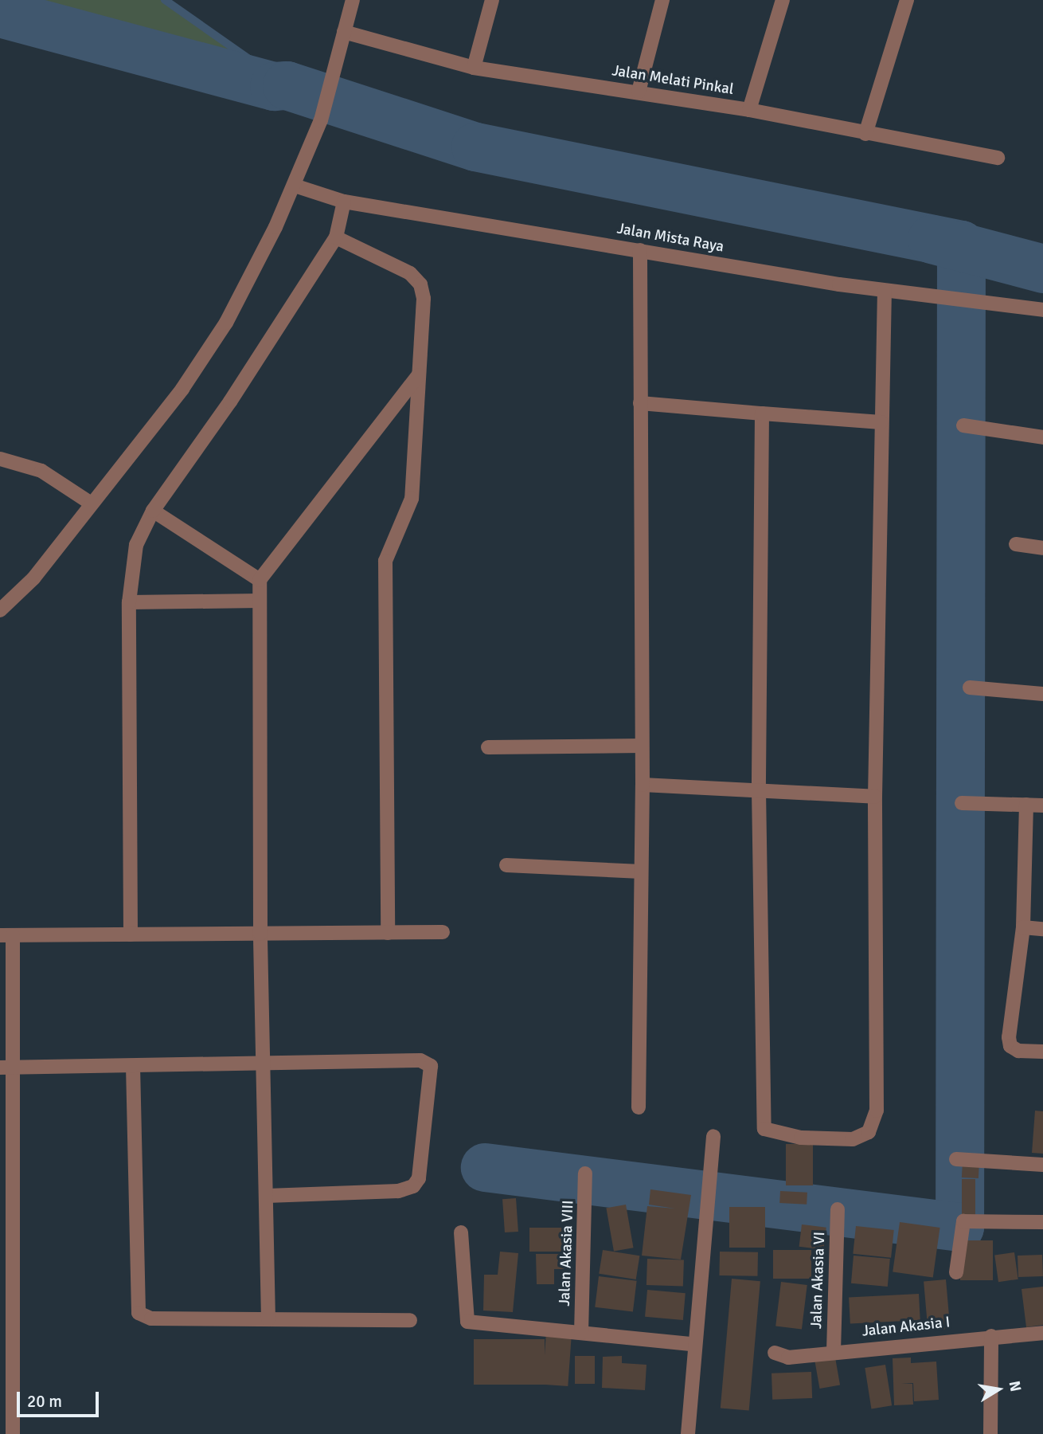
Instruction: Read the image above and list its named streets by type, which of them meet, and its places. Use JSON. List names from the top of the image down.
{
  "streets": {
    "street": [
      "Jalan Melati Pinkal",
      "Jalan Mista Raya",
      "Jalan Akasia VIII",
      "Jalan Akasia VI",
      "Jalan Akasia I"
    ]
  },
  "crossings": [
    ["Jalan Akasia VI", "Jalan Akasia I"]
  ],
  "scale_bar": "20 m",
  "north": "right"
}
